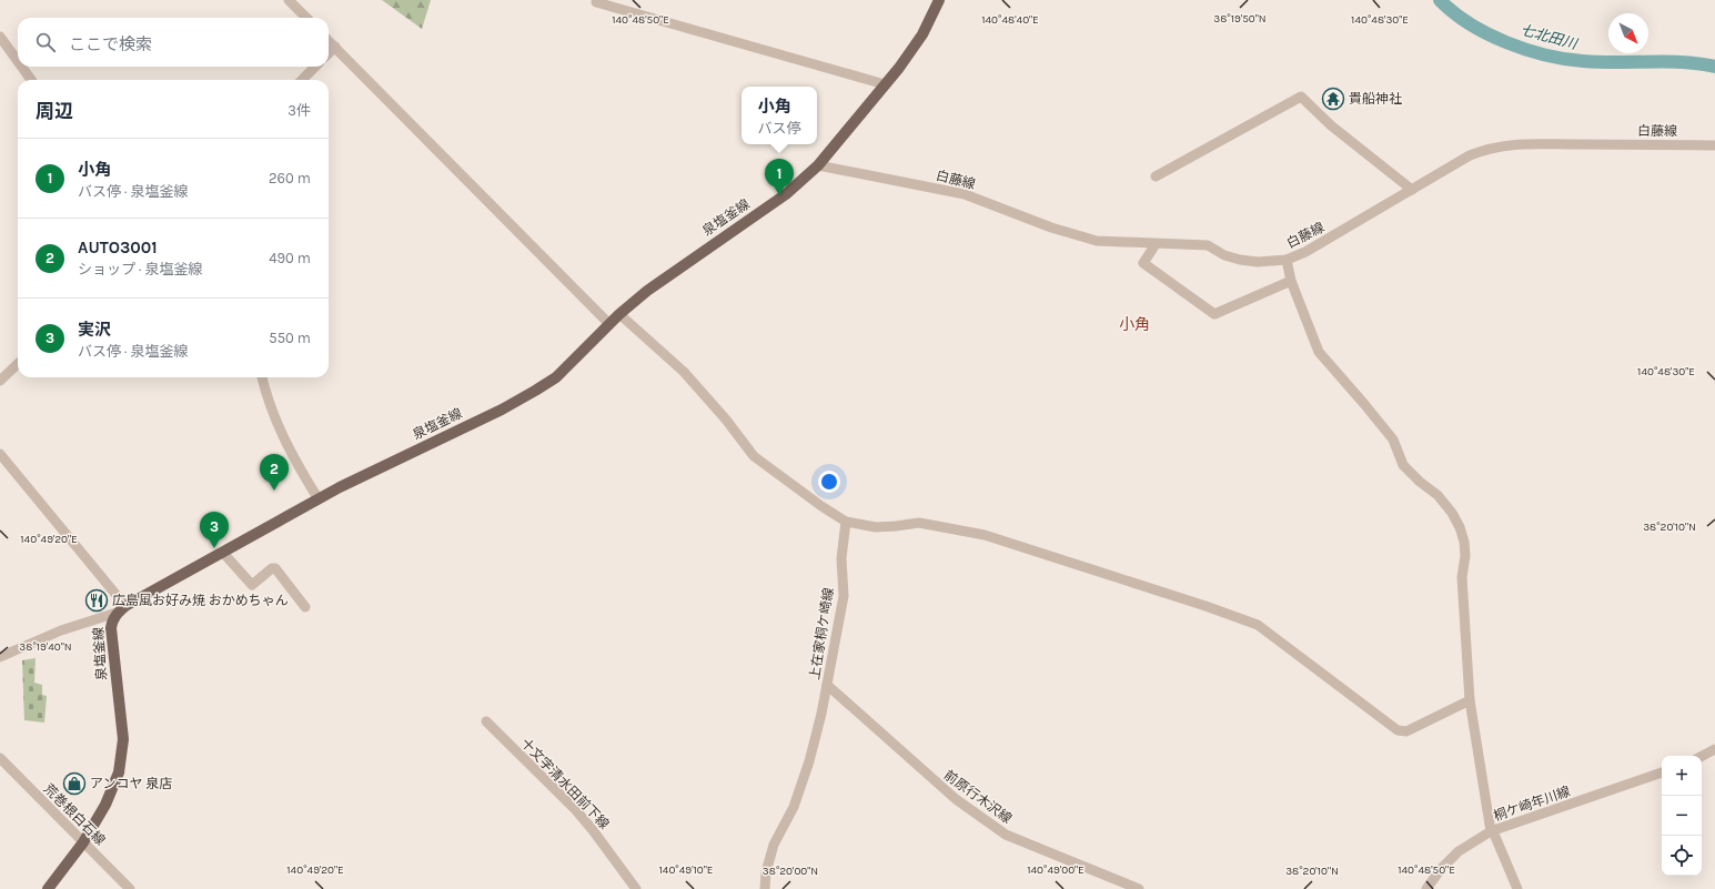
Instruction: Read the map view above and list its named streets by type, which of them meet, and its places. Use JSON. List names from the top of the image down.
{
  "streets": {
    "main road": ["泉塩釜線"],
    "street": [
      "白藤線",
      "上在家桐ケ崎線",
      "十文字清水田前下線",
      "前原行木沢線",
      "桐ケ崎年川線",
      "荒巻根白石線"
    ]
  },
  "crossings": [
    ["白藤線", "泉塩釜線"],
    ["泉塩釜線", "荒巻根白石線"],
    ["上在家桐ケ崎線", "前原行木沢線"]
  ],
  "districts": ["小角"],
  "water": ["七北田川"],
  "places": {
    "temple": ["貴船神社"],
    "restaurant": ["広島風お好み焼 おかめちゃん"],
    "shop": ["アンコヤ 泉店"]
  },
  "north": "bottom right",
  "page": {
    "search": "ここで検索",
    "heading": ["周辺", "3件"],
    "popup": ["小角", "バス停"],
    "list": [
      {
        "mark": "1",
        "name": "小角",
        "note": "バス停 · 泉塩釜線",
        "value": "260 m"
      },
      {
        "mark": "2",
        "name": "AUTO3001",
        "note": "ショップ · 泉塩釜線",
        "value": "490 m"
      },
      {
        "mark": "3",
        "name": "実沢",
        "note": "バス停 · 泉塩釜線",
        "value": "550 m"
      }
    ],
    "pins": ["1", "2", "3"],
    "map_buttons": ["+", "−"]
  },
  "coordinates": [
    "38°19'50\"N",
    "140°48'50\"E",
    "140°48'40\"E",
    "140°48'30\"E",
    "38°20'10\"N",
    "140°49'20\"E",
    "38°19'40\"N",
    "140°49'10\"E",
    "140°49'00\"E",
    "38°20'00\"N"
  ]
}
